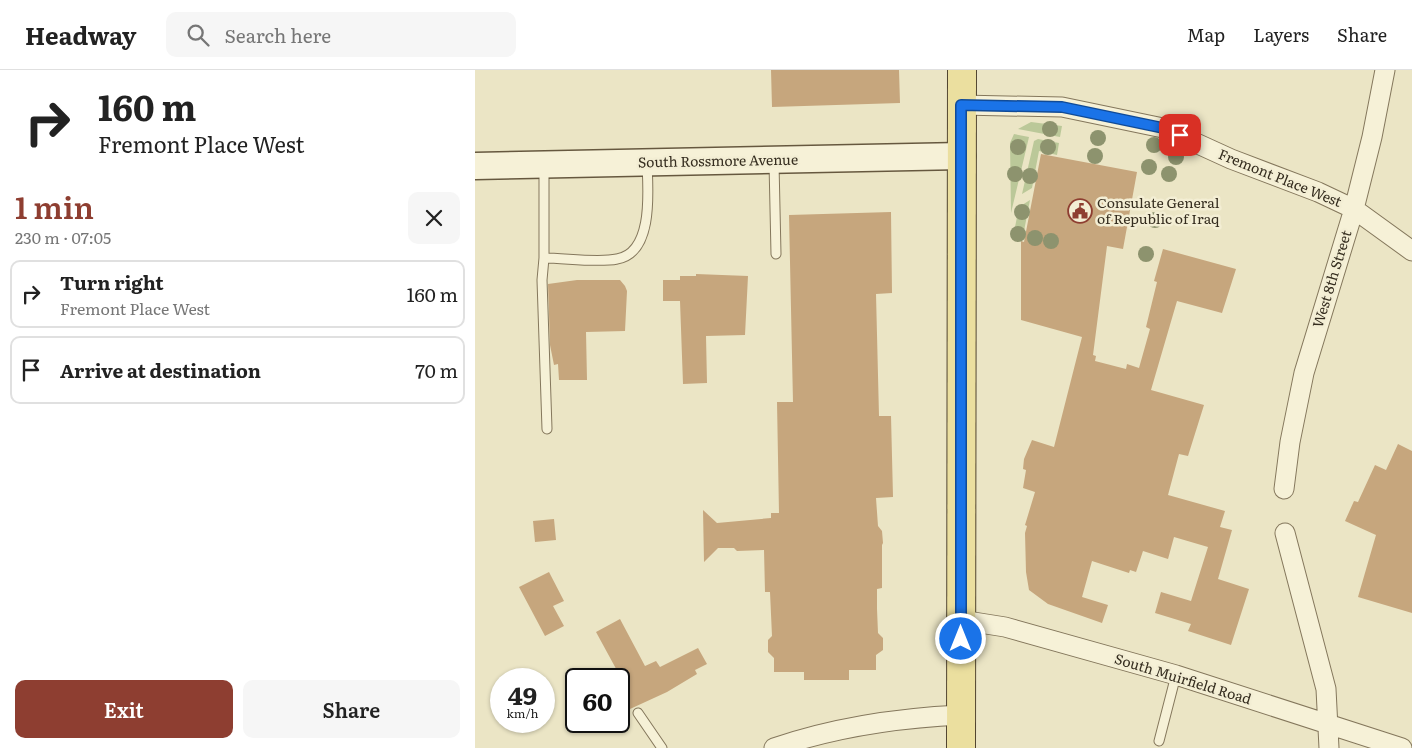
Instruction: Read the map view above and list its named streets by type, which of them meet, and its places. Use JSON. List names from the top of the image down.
{
  "streets": {
    "main road": ["South Rossmore Avenue"],
    "street": ["Fremont Place West", "West 8th Street", "South Muirfield Road"]
  },
  "crossings": [
    ["Fremont Place West", "West 8th Street"]
  ],
  "places": {
    "public building": ["Consulate General of Republic of Iraq"]
  },
  "page": {
    "header": "Headway",
    "search": "Search here",
    "nav": ["Map", "Layers", "Share"],
    "turn": ["160 m", "Fremont Place West"],
    "heading": ["1 min", "230 m · 07:05"],
    "list": [
      {
        "name": "Turn right",
        "note": "Fremont Place West",
        "value": "160 m"
      },
      {
        "name": "Arrive at destination",
        "value": "70 m"
      }
    ],
    "speed": "49 km/h",
    "limit": "60",
    "buttons": ["Exit", "Share"]
  }
}
